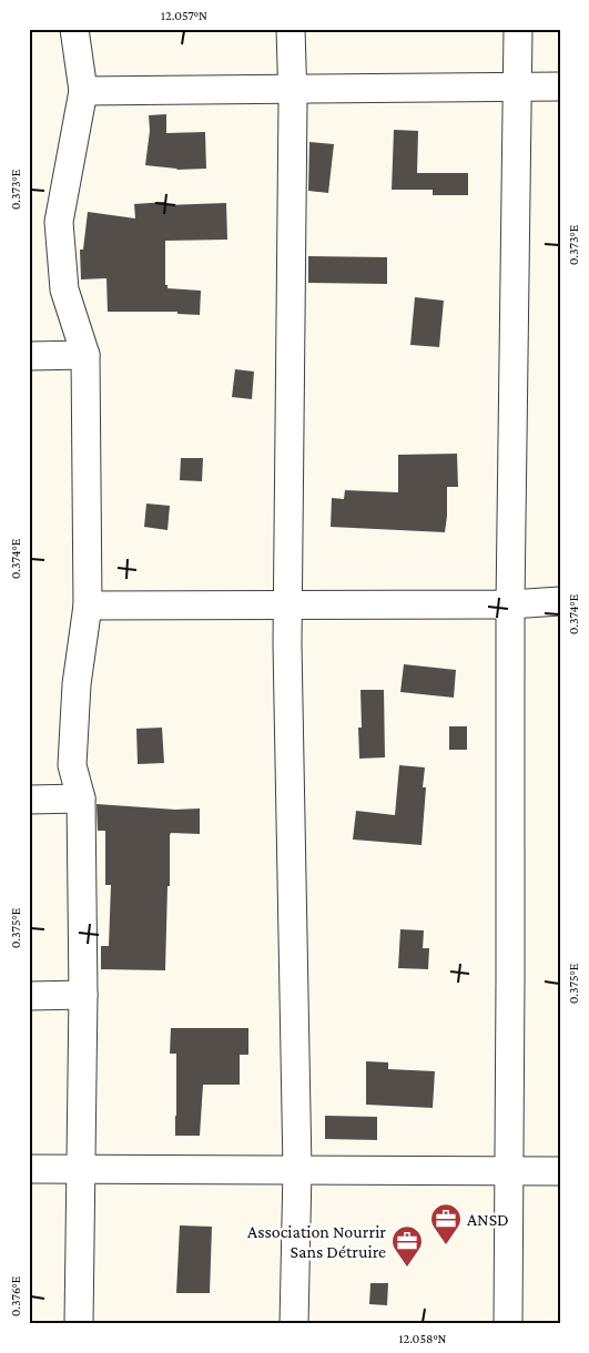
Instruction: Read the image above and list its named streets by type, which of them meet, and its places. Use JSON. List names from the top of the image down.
{
  "places": {
    "office": ["ANSD", "Association Nourrir Sans Détruire"]
  },
  "coordinates": [
    "12.057°N",
    "0.373°E",
    "0.374°E",
    "0.375°E",
    "0.376°E",
    "12.058°N"
  ]
}
